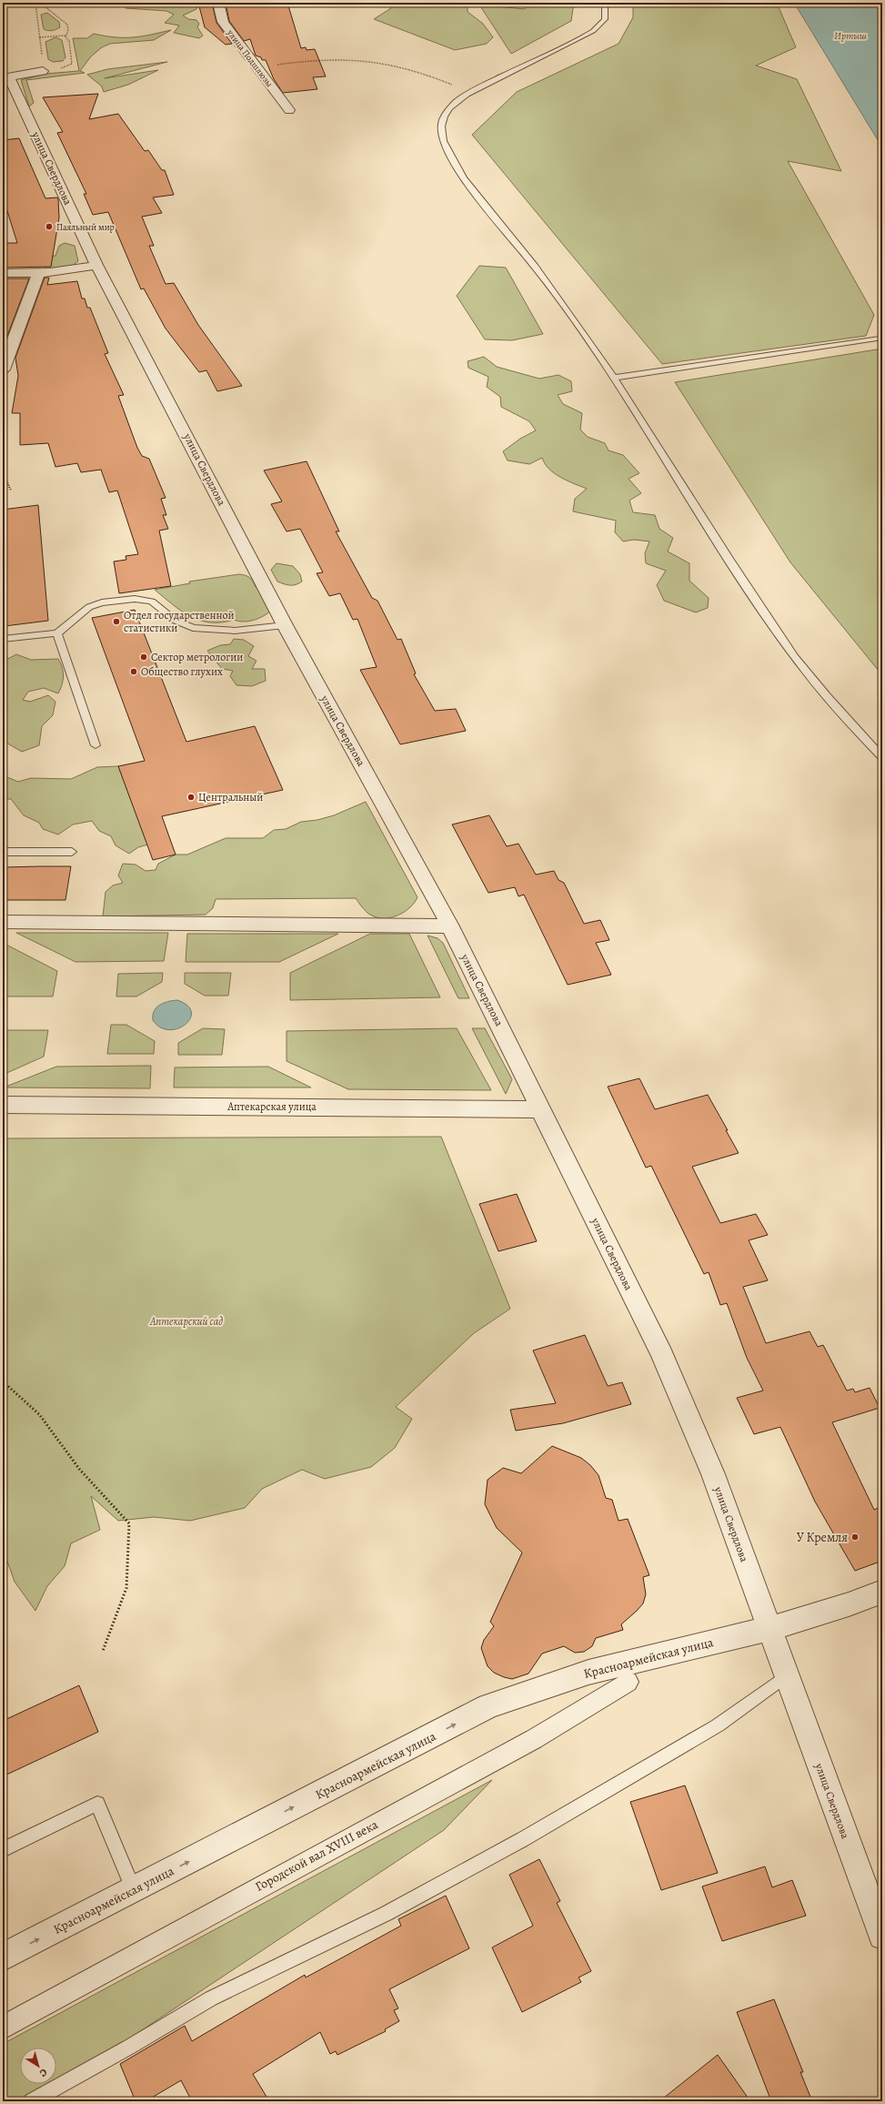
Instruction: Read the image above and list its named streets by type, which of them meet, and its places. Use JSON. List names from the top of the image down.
{
  "streets": {
    "street": [
      "улица Подшлюзы",
      "улица Свердлова",
      "Аптекарская улица",
      "Красноармейская улица",
      "Городской вал XVIII века"
    ]
  },
  "crossings": [
    ["улица Свердлова", "Аптекарская улица"],
    ["улица Свердлова", "Красноармейская улица"]
  ],
  "one_way": ["Красноармейская улица"],
  "water": ["Иртыш"],
  "parks": ["Аптекарский сад"],
  "places": [
    "Паяльный мир",
    "Отдел государственной статистики",
    "Сектор метрологии",
    "Общество глухих",
    "Центральный",
    "У Кремля"
  ],
  "north": "bottom right"
}
